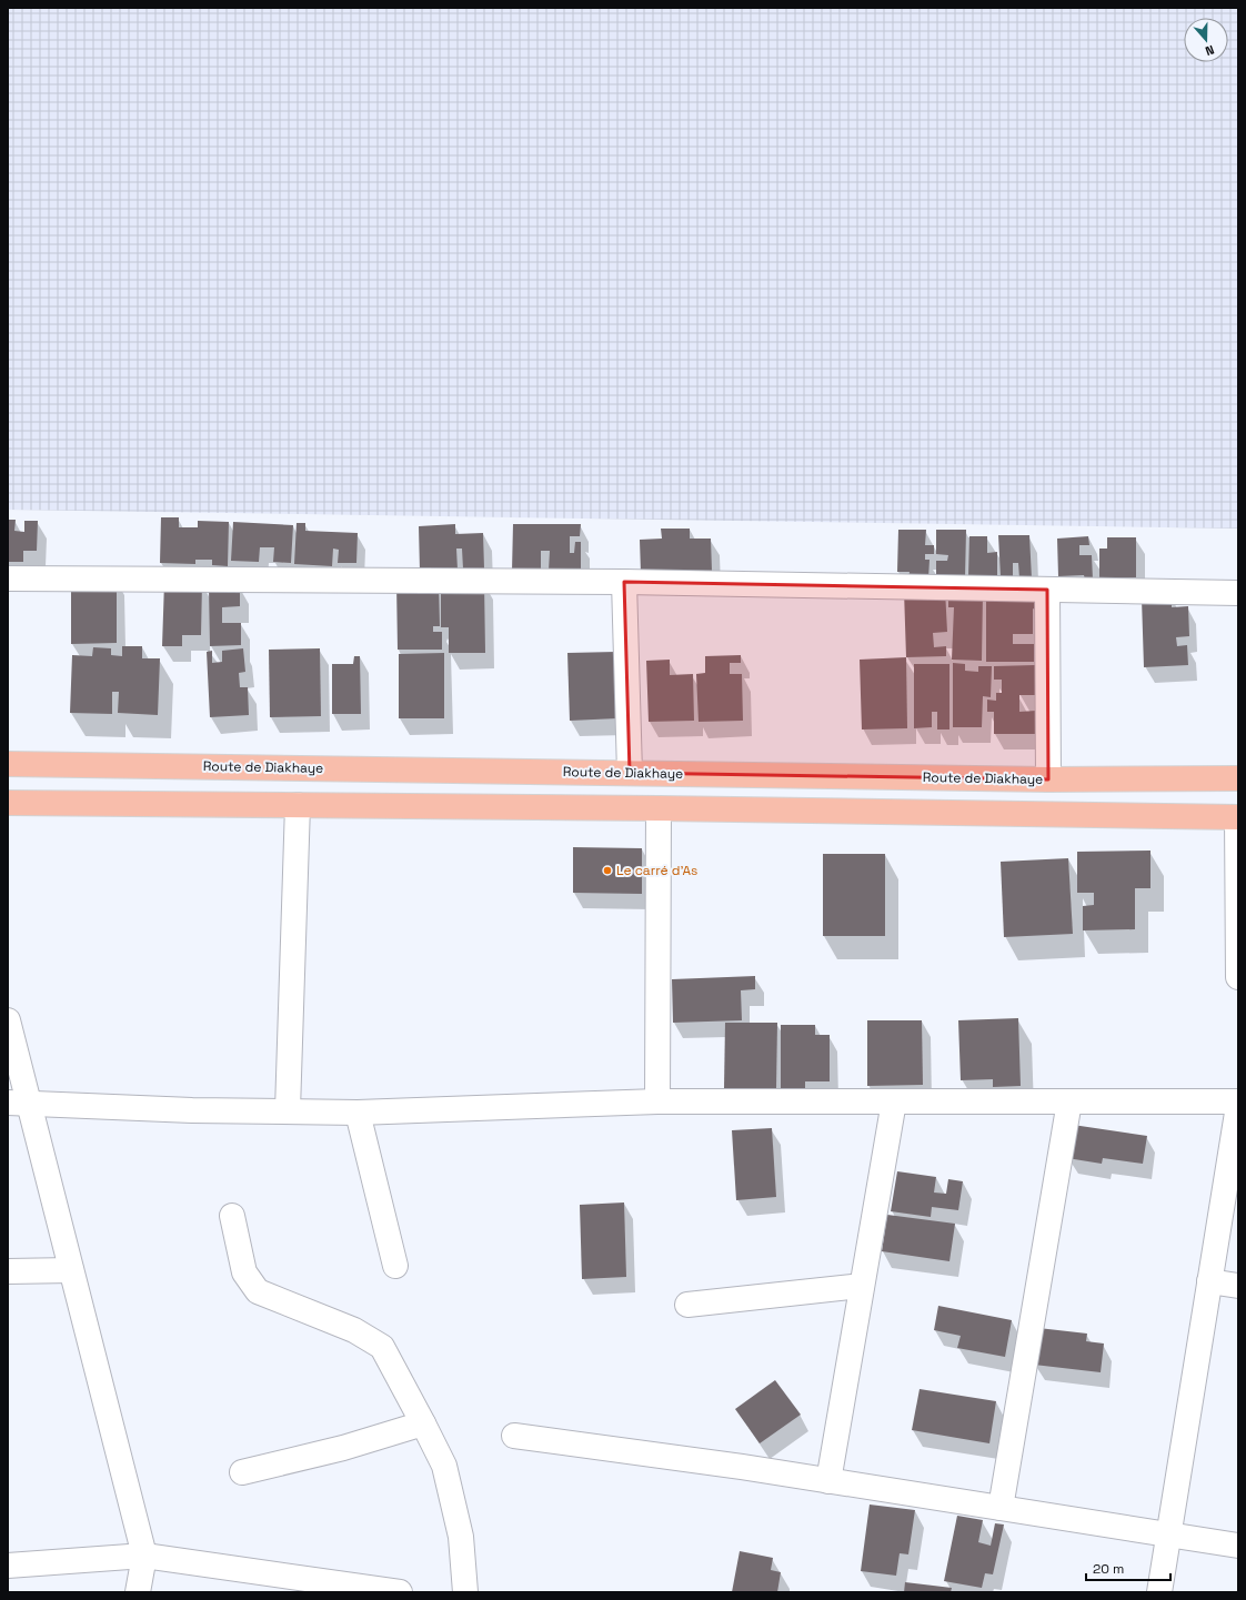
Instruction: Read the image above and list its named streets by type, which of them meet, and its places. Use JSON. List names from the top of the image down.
{
  "streets": {
    "main road": ["Route de Diakhaye"]
  },
  "places": ["Le carré d'As"],
  "scale_bar": "20 m",
  "north": "bottom"
}
